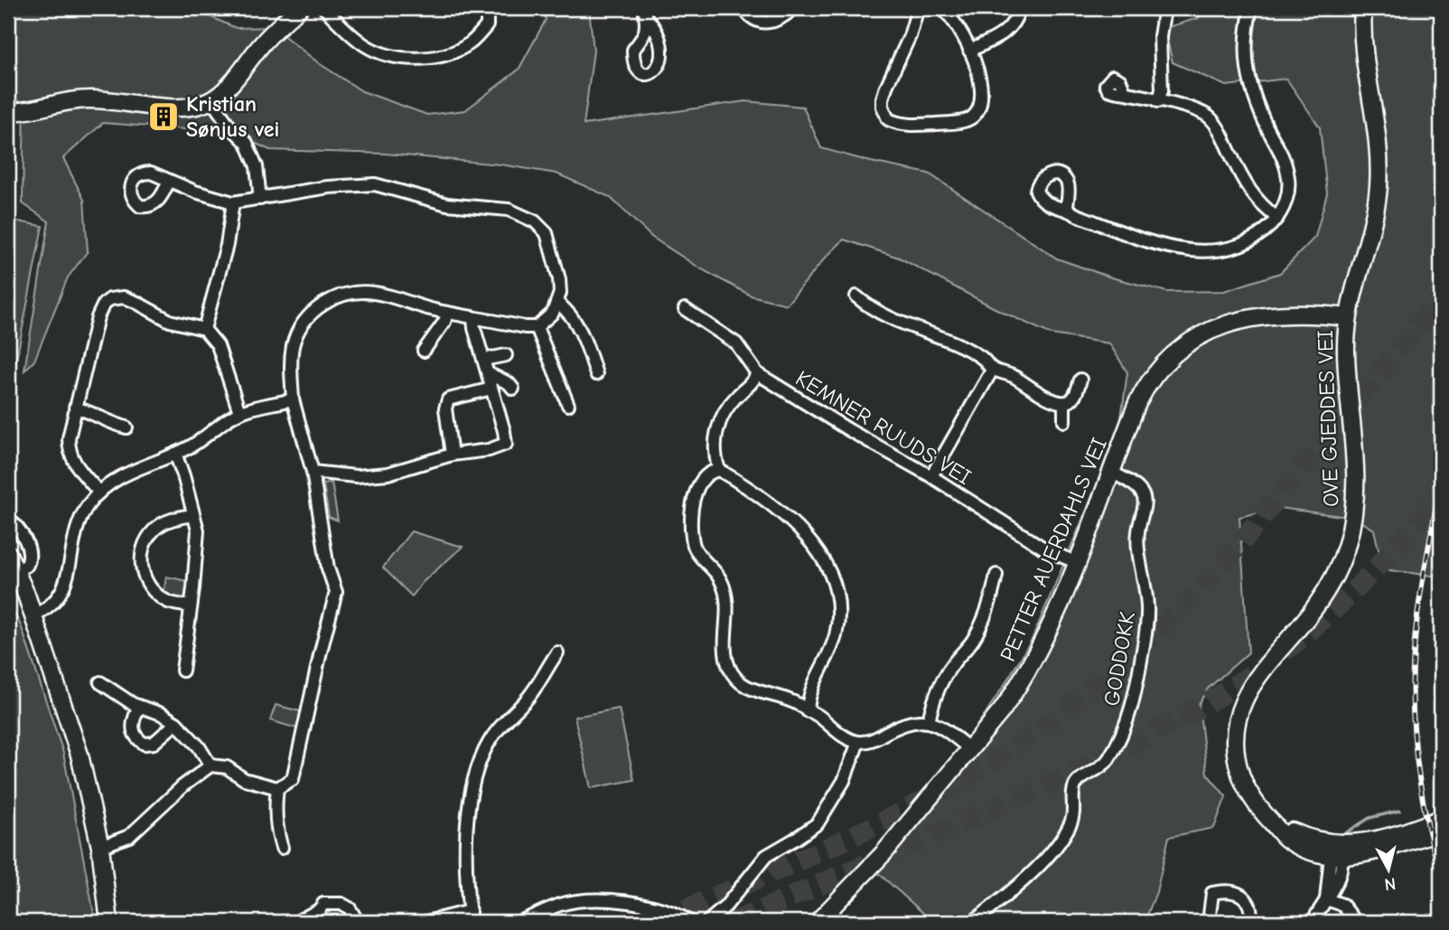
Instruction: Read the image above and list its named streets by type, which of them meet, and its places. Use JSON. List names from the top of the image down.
{
  "streets": {
    "street": [
      "OVE GJEDDES VEI",
      "KEMNER RUUDS VEI",
      "PETTER AUERDAHLS VEI",
      "GODDOKK"
    ]
  },
  "crossings": [
    ["OVE GJEDDES VEI", "PETTER AUERDAHLS VEI"],
    ["KEMNER RUUDS VEI", "PETTER AUERDAHLS VEI"],
    ["PETTER AUERDAHLS VEI", "GODDOKK"]
  ],
  "places": {
    "building": ["Kristian Sønjus vei"]
  },
  "north": "bottom"
}
